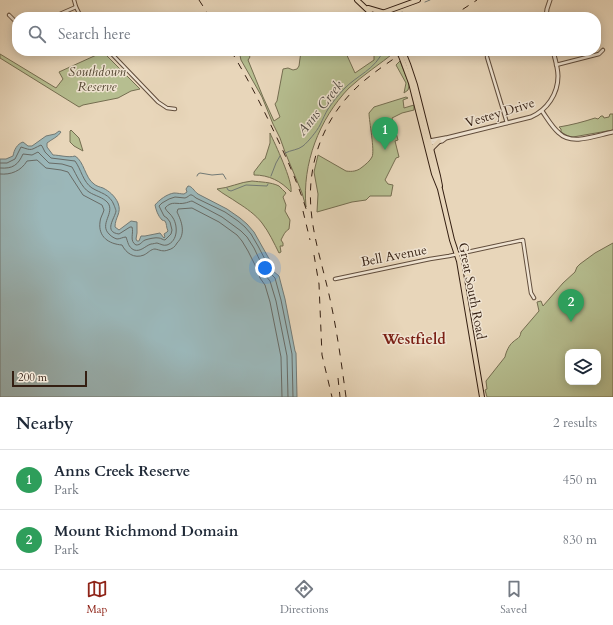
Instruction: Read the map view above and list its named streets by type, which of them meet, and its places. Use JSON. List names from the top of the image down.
{
  "streets": {
    "main road": ["Great South Road"],
    "street": ["Vestey Drive", "Bell Avenue"]
  },
  "crossings": [
    ["Vestey Drive", "Great South Road"],
    ["Bell Avenue", "Great South Road"]
  ],
  "districts": ["Westfield"],
  "water": ["Anns Creek"],
  "parks": ["Southdown Reserve"],
  "scale_bar": "200 m",
  "page": {
    "search": "Search here",
    "pins": ["1", "2"],
    "scale": "200 m",
    "heading": ["Nearby", "2 results"],
    "list": [
      {
        "mark": "1",
        "name": "Anns Creek Reserve",
        "note": "Park",
        "value": "450 m"
      },
      {
        "mark": "2",
        "name": "Mount Richmond Domain",
        "note": "Park",
        "value": "830 m"
      }
    ],
    "nav": ["Map", "Directions", "Saved"]
  }
}
